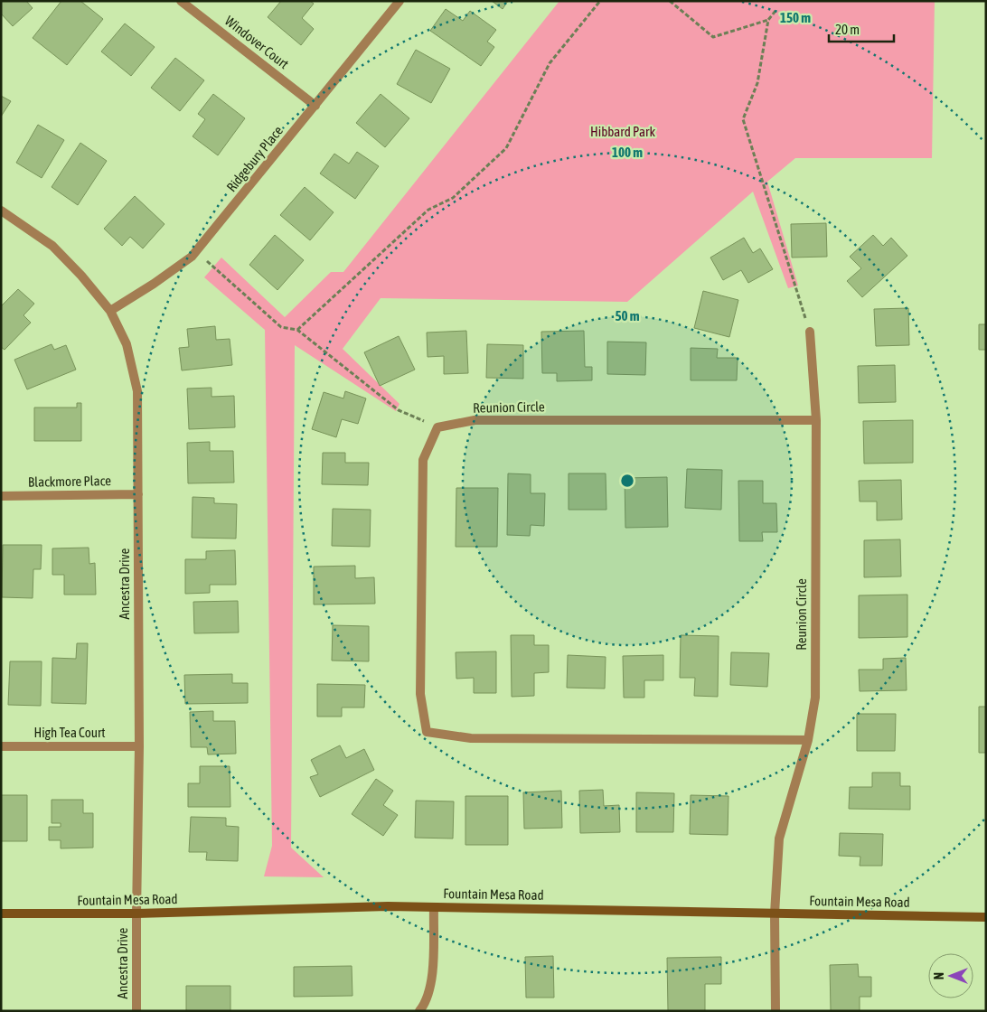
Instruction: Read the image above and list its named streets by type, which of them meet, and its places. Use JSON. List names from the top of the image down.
{
  "streets": {
    "main road": ["Fountain Mesa Road"],
    "street": [
      "Windover Court",
      "Ridgebury Place",
      "Reunion Circle",
      "Blackmore Place",
      "Ancestra Drive",
      "High Tea Court"
    ]
  },
  "crossings": [
    ["Windover Court", "Ridgebury Place"],
    ["Ridgebury Place", "Ancestra Drive"],
    ["Reunion Circle", "Fountain Mesa Road"],
    ["Blackmore Place", "Ancestra Drive"],
    ["Ancestra Drive", "High Tea Court"],
    ["Ancestra Drive", "Fountain Mesa Road"]
  ],
  "parks": ["Hibbard Park"],
  "scale_bar": "20 m",
  "north": "left",
  "rings": ["150 m", "100 m", "50 m"]
}
